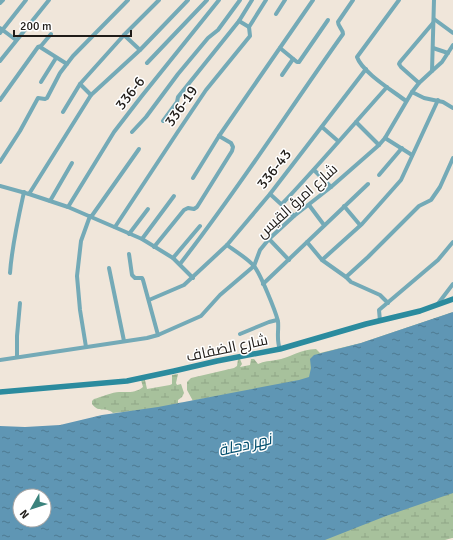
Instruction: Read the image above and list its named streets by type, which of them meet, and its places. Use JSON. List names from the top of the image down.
{
  "streets": {
    "street": [
      "336-6",
      "336-19",
      "336-43",
      "شارع امرؤ القيس",
      "شارع الضفاف"
    ]
  },
  "water": ["نهر دجلة"],
  "scale_bar": "200 m",
  "north": "bottom left"
}
